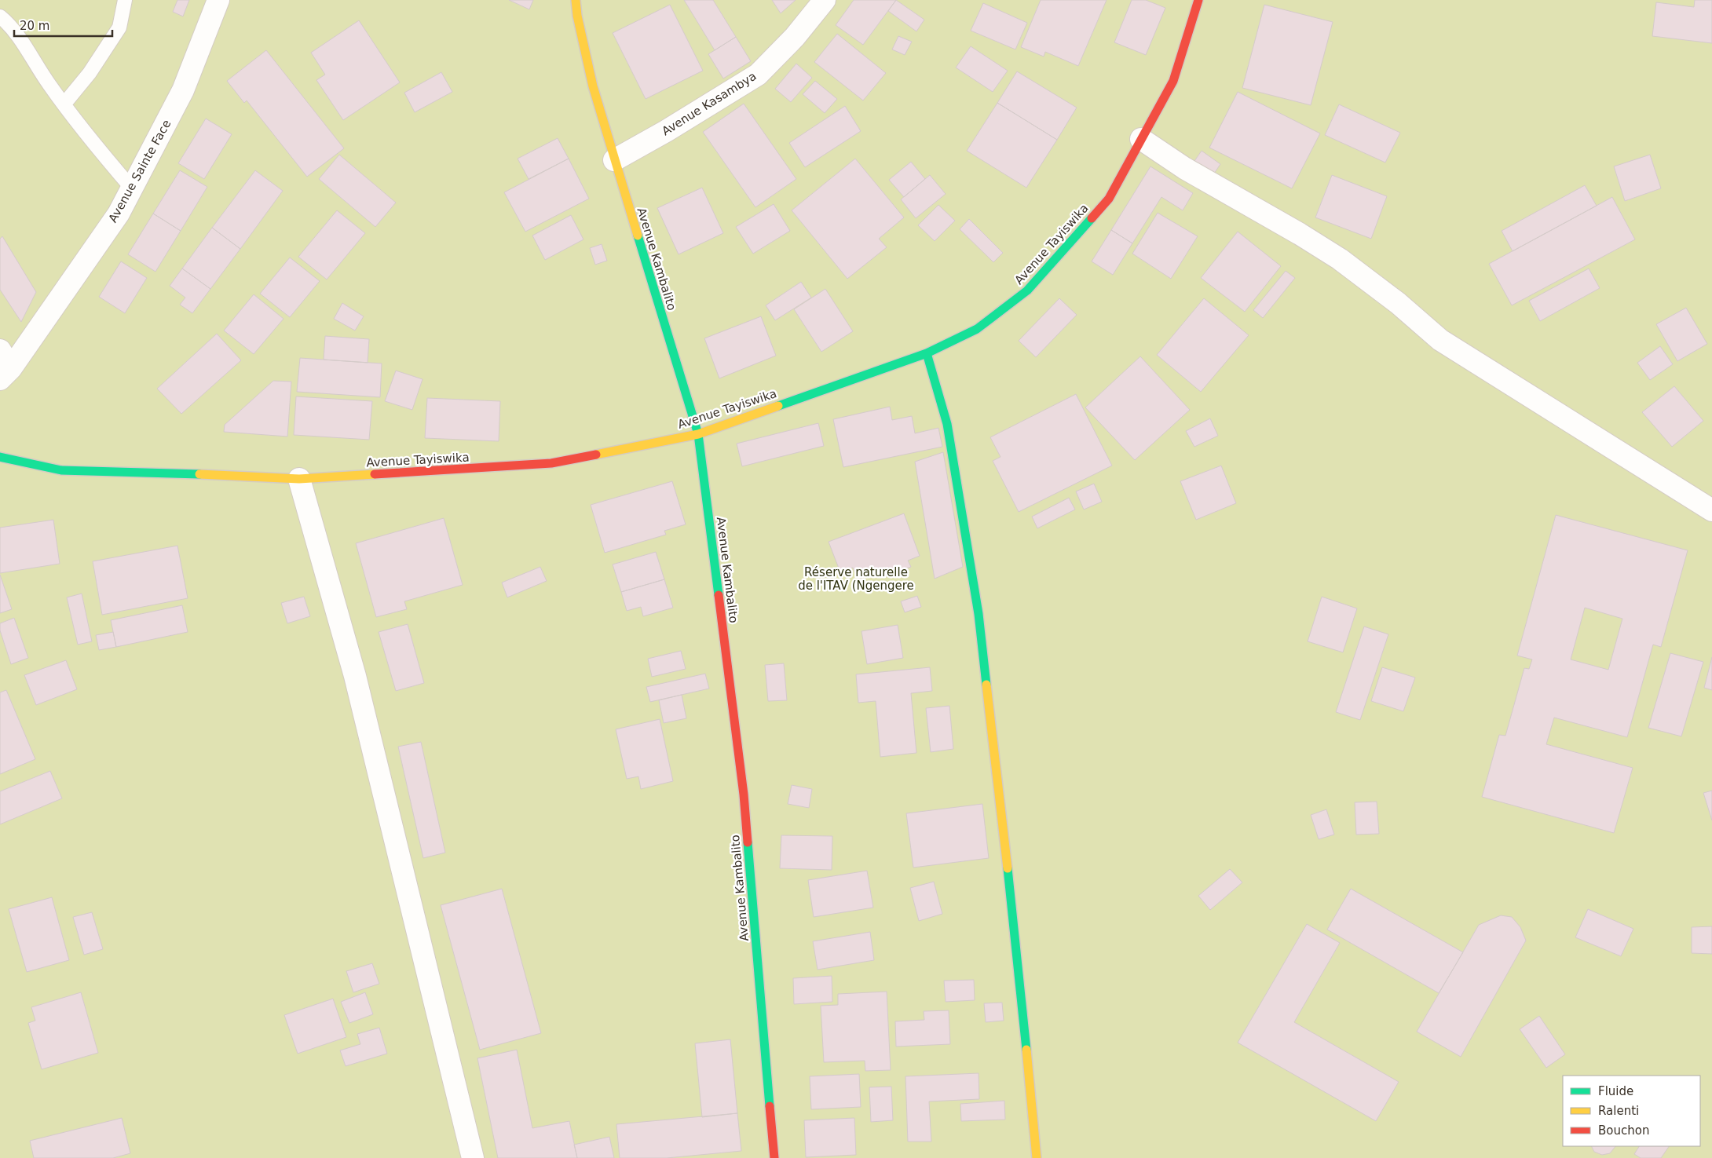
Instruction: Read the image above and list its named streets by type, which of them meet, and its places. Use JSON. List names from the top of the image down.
{
  "streets": {
    "street": [
      "Avenue Kasambya",
      "Avenue Sainte Face",
      "Avenue Tayiswika",
      "Avenue Kambalito"
    ]
  },
  "crossings": [
    ["Avenue Kasambya", "Avenue Kambalito"],
    ["Avenue Tayiswika", "Avenue Kambalito"]
  ],
  "parks": ["Réserve naturelle de l'ITAV (Ngengere"],
  "legend": ["Fluide", "Ralenti", "Bouchon"],
  "scale_bar": "20 m"
}
